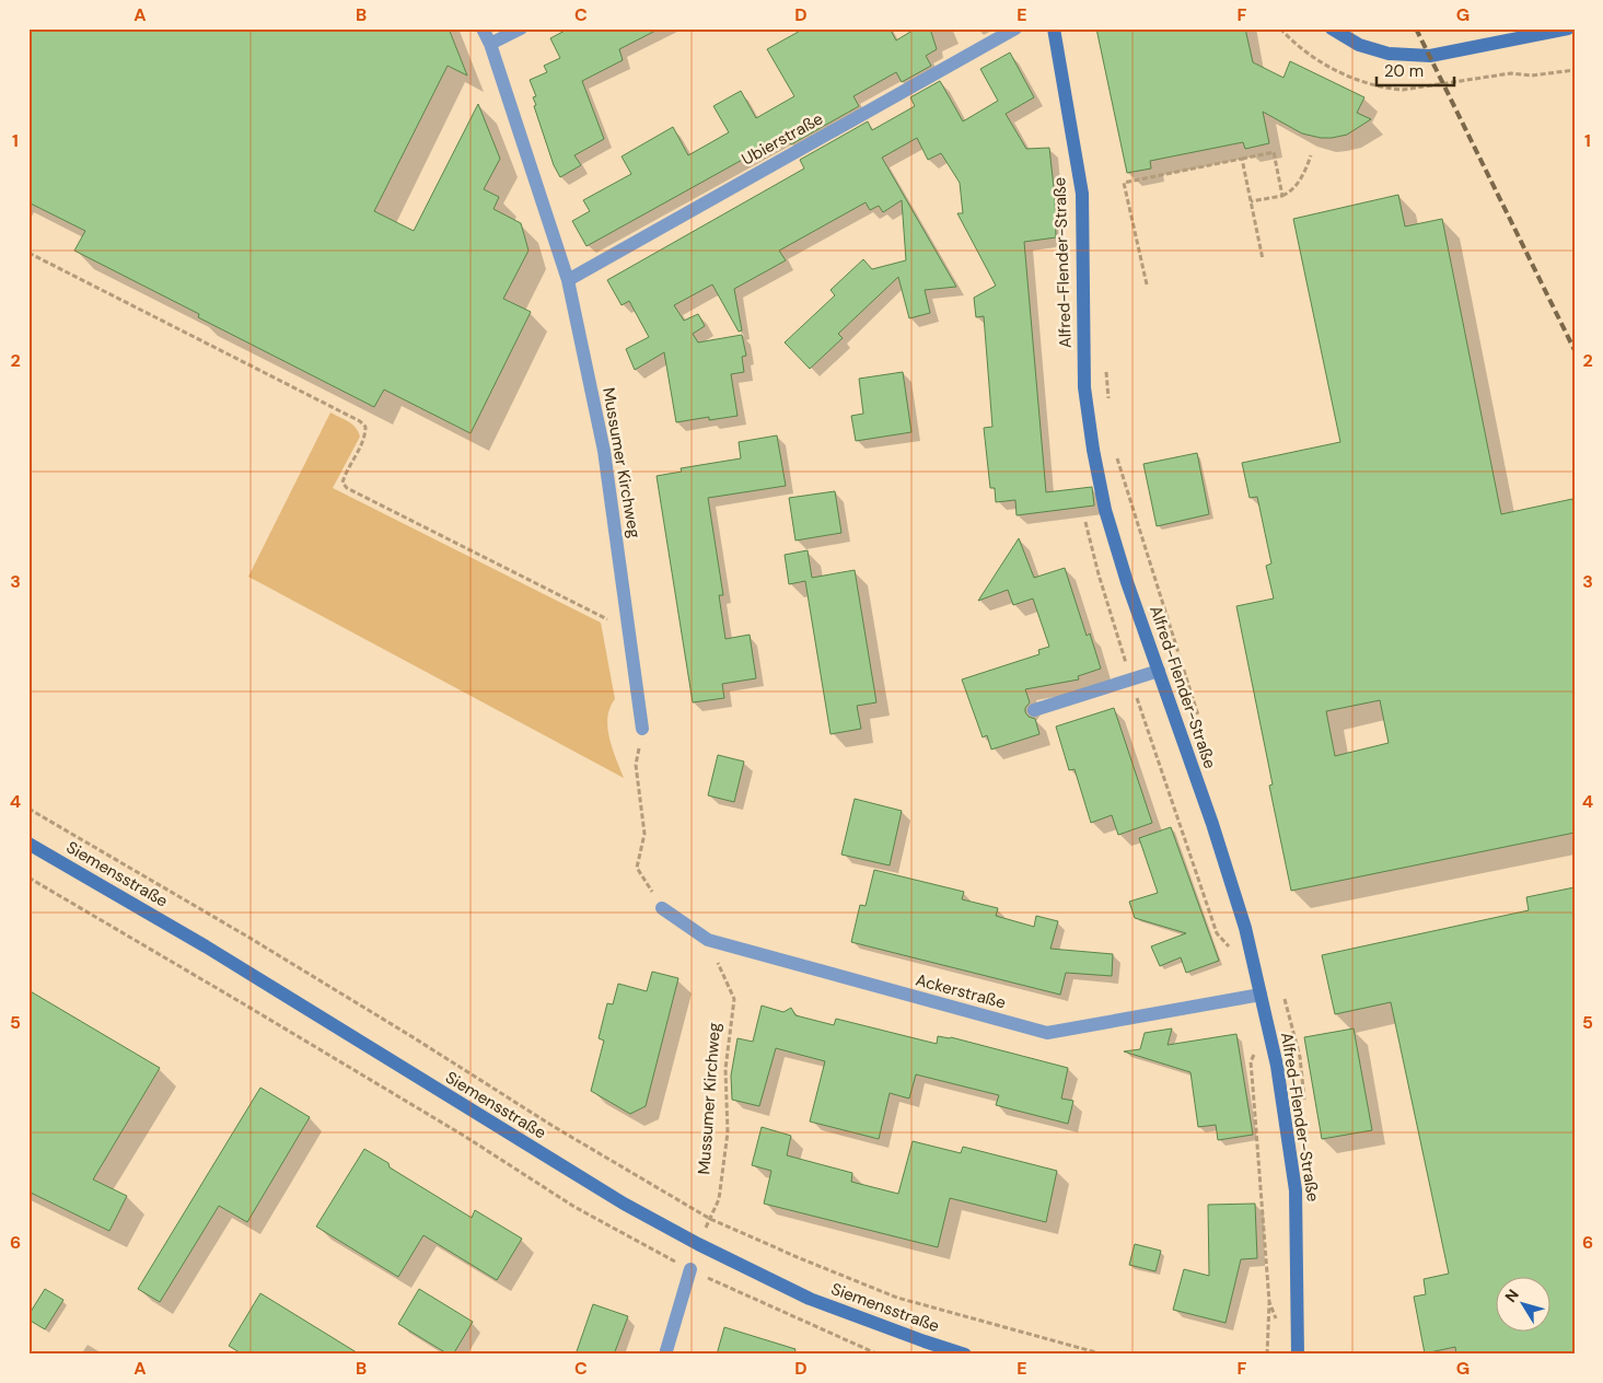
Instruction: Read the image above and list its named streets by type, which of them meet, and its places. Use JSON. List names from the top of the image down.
{
  "streets": {
    "street": [
      "Ubierstraße",
      "Alfred-Flender-Straße",
      "Mussumer Kirchweg",
      "Siemensstraße",
      "Ackerstraße"
    ]
  },
  "crossings": [
    ["Ubierstraße", "Mussumer Kirchweg"],
    ["Alfred-Flender-Straße", "Ackerstraße"],
    ["Mussumer Kirchweg", "Siemensstraße"],
    ["Mussumer Kirchweg", "Ackerstraße"]
  ],
  "scale_bar": "20 m",
  "north": "top left",
  "grid": {
    "columns": [
      "A",
      "B",
      "C",
      "D",
      "E",
      "F",
      "G"
    ],
    "rows": [
      "1",
      "2",
      "3",
      "4",
      "5",
      "6"
    ]
  }
}
